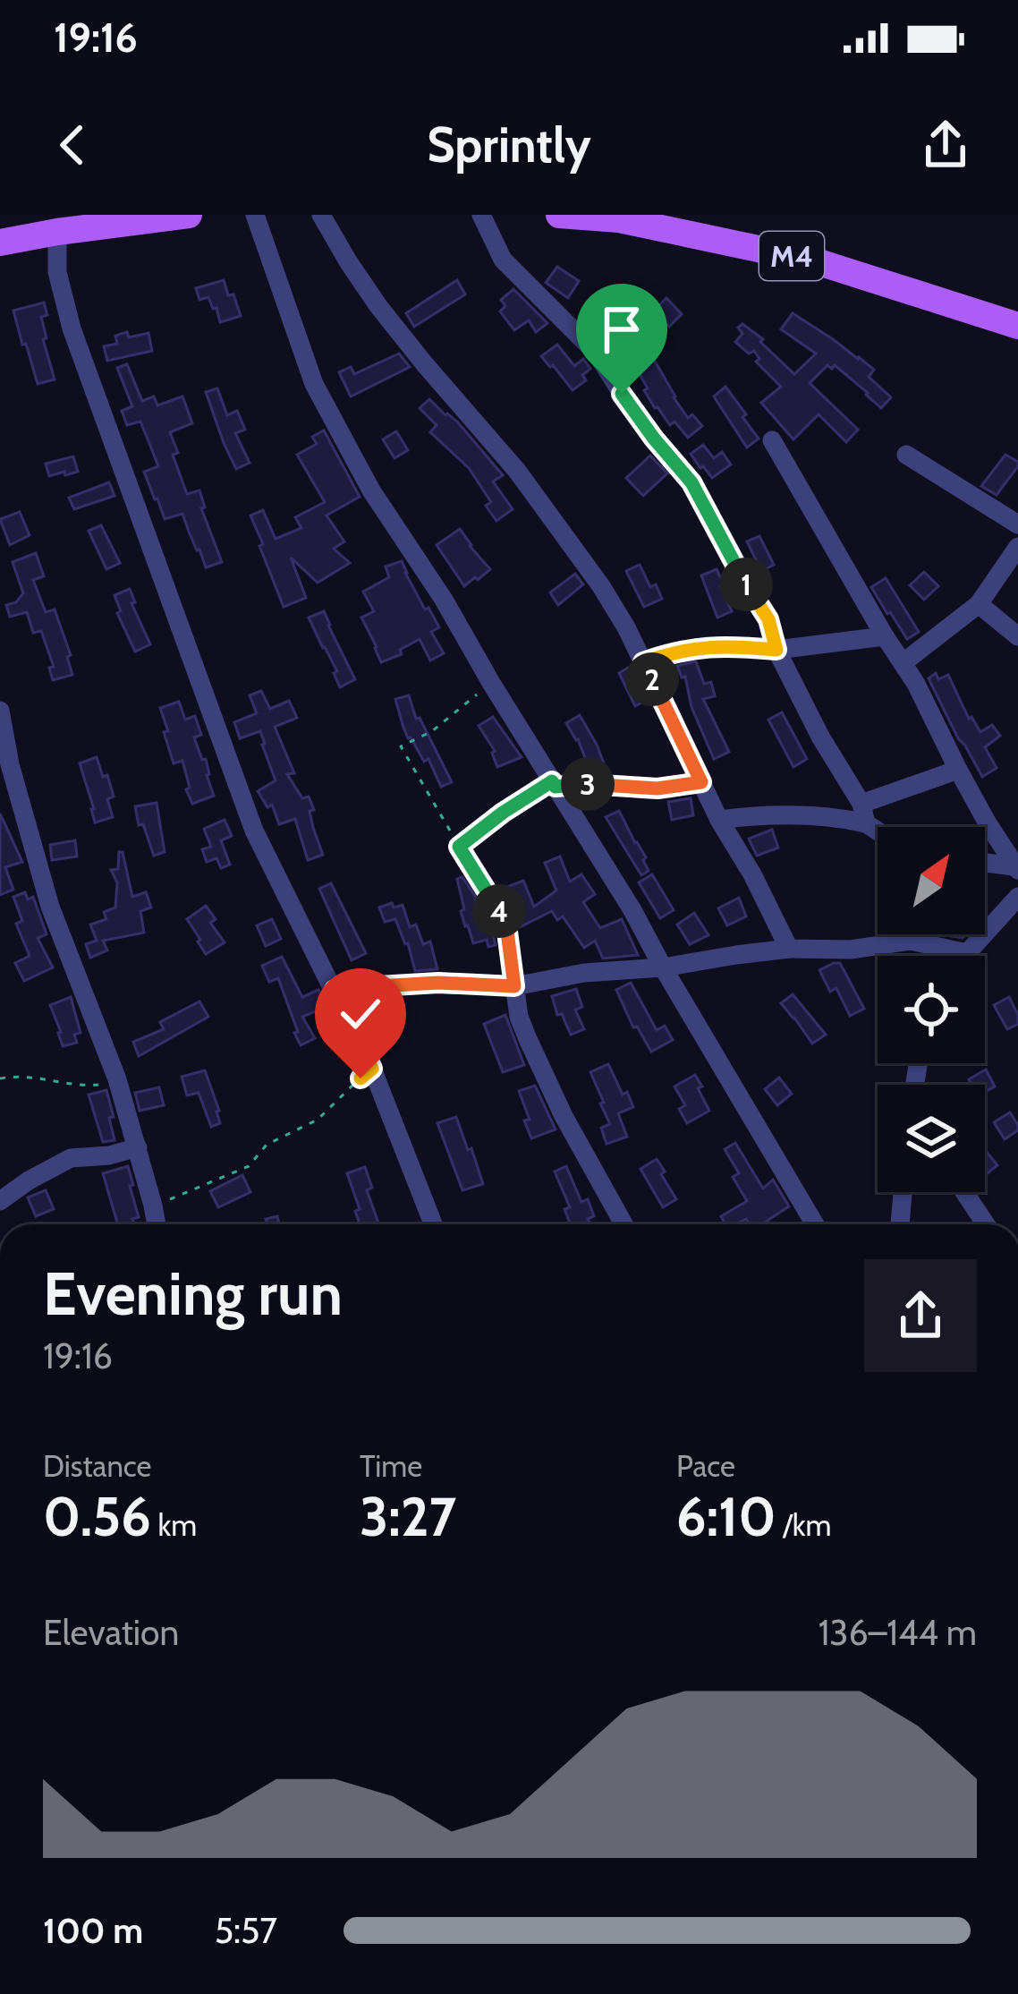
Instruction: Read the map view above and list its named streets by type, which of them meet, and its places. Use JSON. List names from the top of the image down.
{
  "streets": {
    "main road": ["M4"]
  },
  "north": "top right",
  "page": {
    "status": "19:16",
    "header": "Sprintly",
    "pins": [
      "1",
      "2",
      "3",
      "4"
    ],
    "heading": ["Evening run", "19:16"],
    "stats": [
      ["Distance", "0.56 km"],
      ["Time", "3:27"],
      ["Pace", "6:10 /km"]
    ],
    "chart": ["Elevation", "136–144 m"],
    "list": [
      {
        "name": "100 m",
        "note": "5:57"
      }
    ]
  }
}
